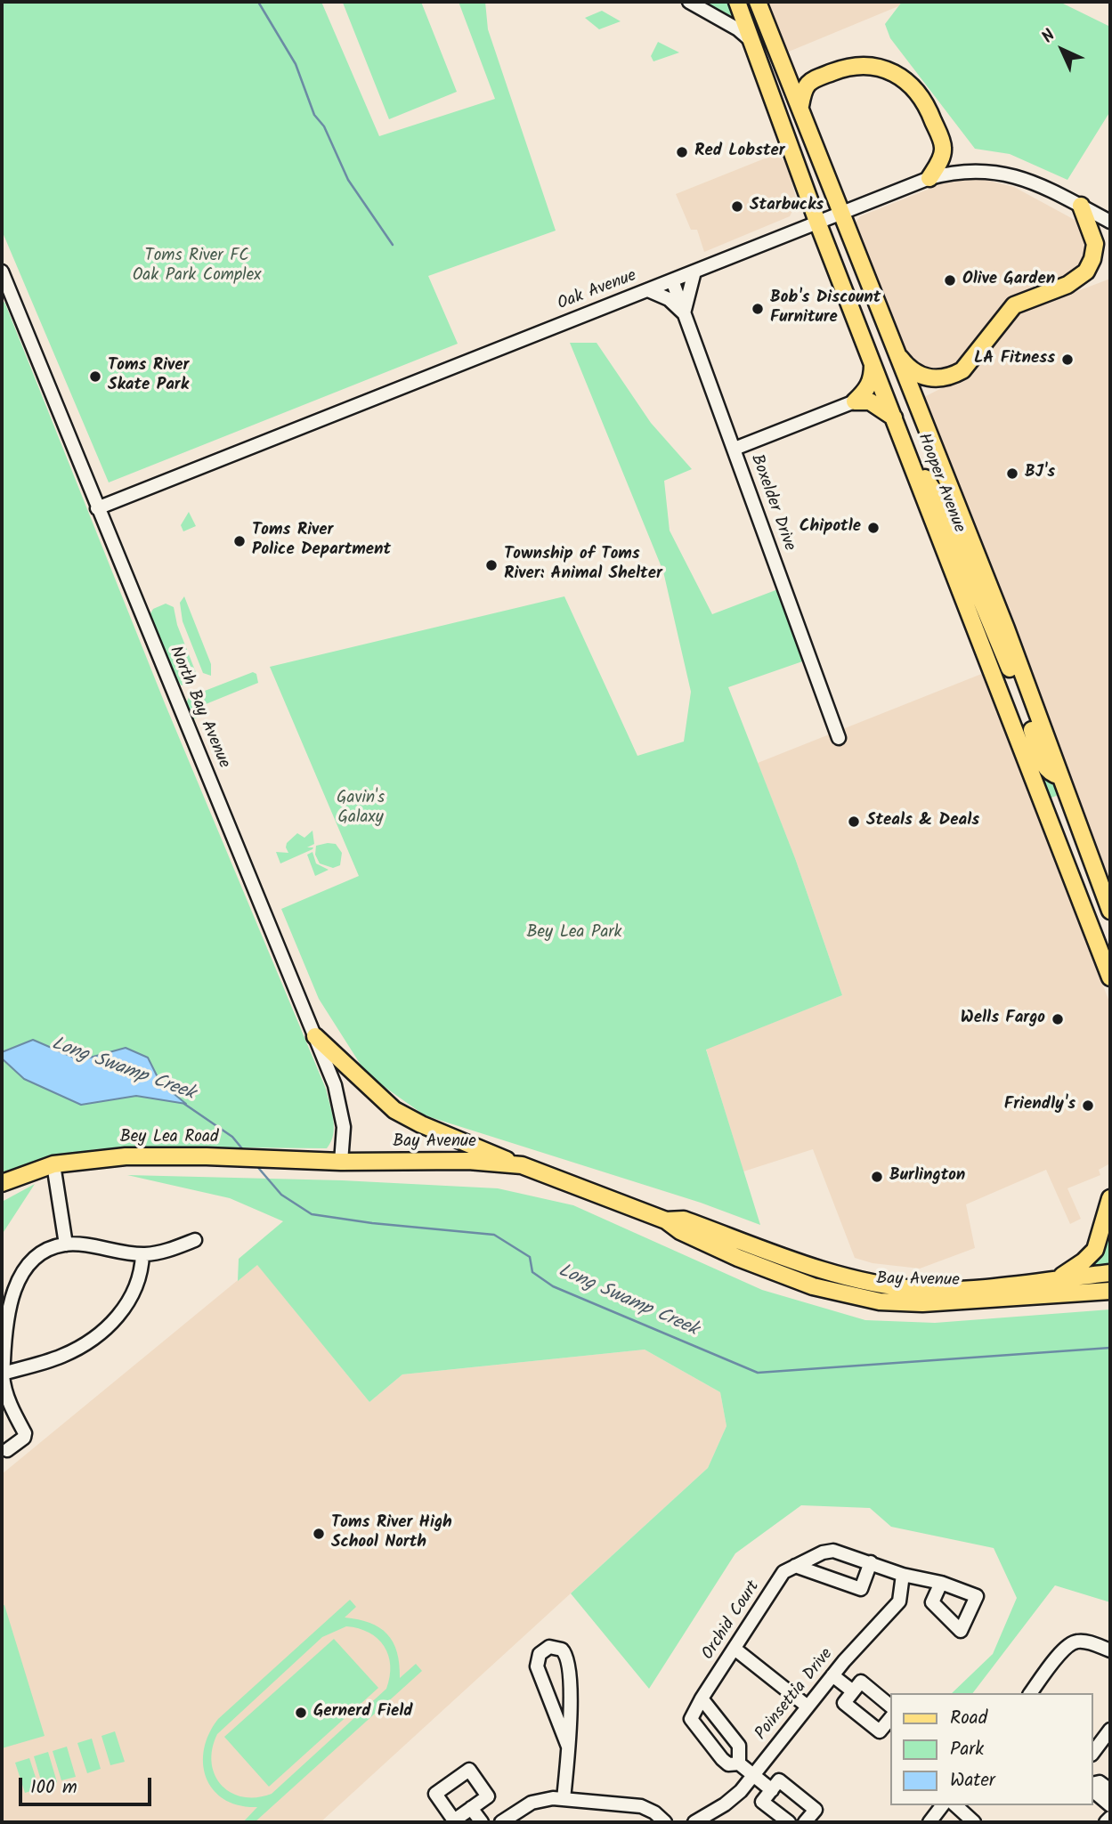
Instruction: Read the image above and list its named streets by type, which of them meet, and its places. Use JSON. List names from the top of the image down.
{
  "streets": {
    "main road": ["Hooper Avenue", "Bey Lea Road", "Bay Avenue"],
    "street": [
      "Oak Avenue",
      "Boxelder Drive",
      "North Bay Avenue",
      "Orchid Court",
      "Poinsettia Drive"
    ]
  },
  "crossings": [
    ["Oak Avenue", "Hooper Avenue"],
    ["Oak Avenue", "Boxelder Drive"],
    ["Oak Avenue", "North Bay Avenue"],
    ["North Bay Avenue", "Bey Lea Road"],
    ["North Bay Avenue", "Bay Avenue"],
    ["Bey Lea Road", "Bay Avenue"],
    ["Orchid Court", "Poinsettia Drive"]
  ],
  "water": ["Long Swamp Creek"],
  "parks": ["Toms River FC Oak Park Complex", "Gavin's Galaxy", "Bey Lea Park"],
  "places": [
    "Red Lobster",
    "Starbucks",
    "Olive Garden",
    "Bob's Discount Furniture",
    "LA Fitness",
    "Toms River Skate Park",
    "BJ's",
    "Chipotle",
    "Toms River Police Department",
    "Township of Toms River: Animal Shelter",
    "Steals & Deals",
    "Wells Fargo",
    "Friendly's",
    "Burlington",
    "Toms River High School North",
    "Gernerd Field"
  ],
  "legend": ["Road", "Park", "Water"],
  "scale_bar": "100 m",
  "north": "top left"
}
